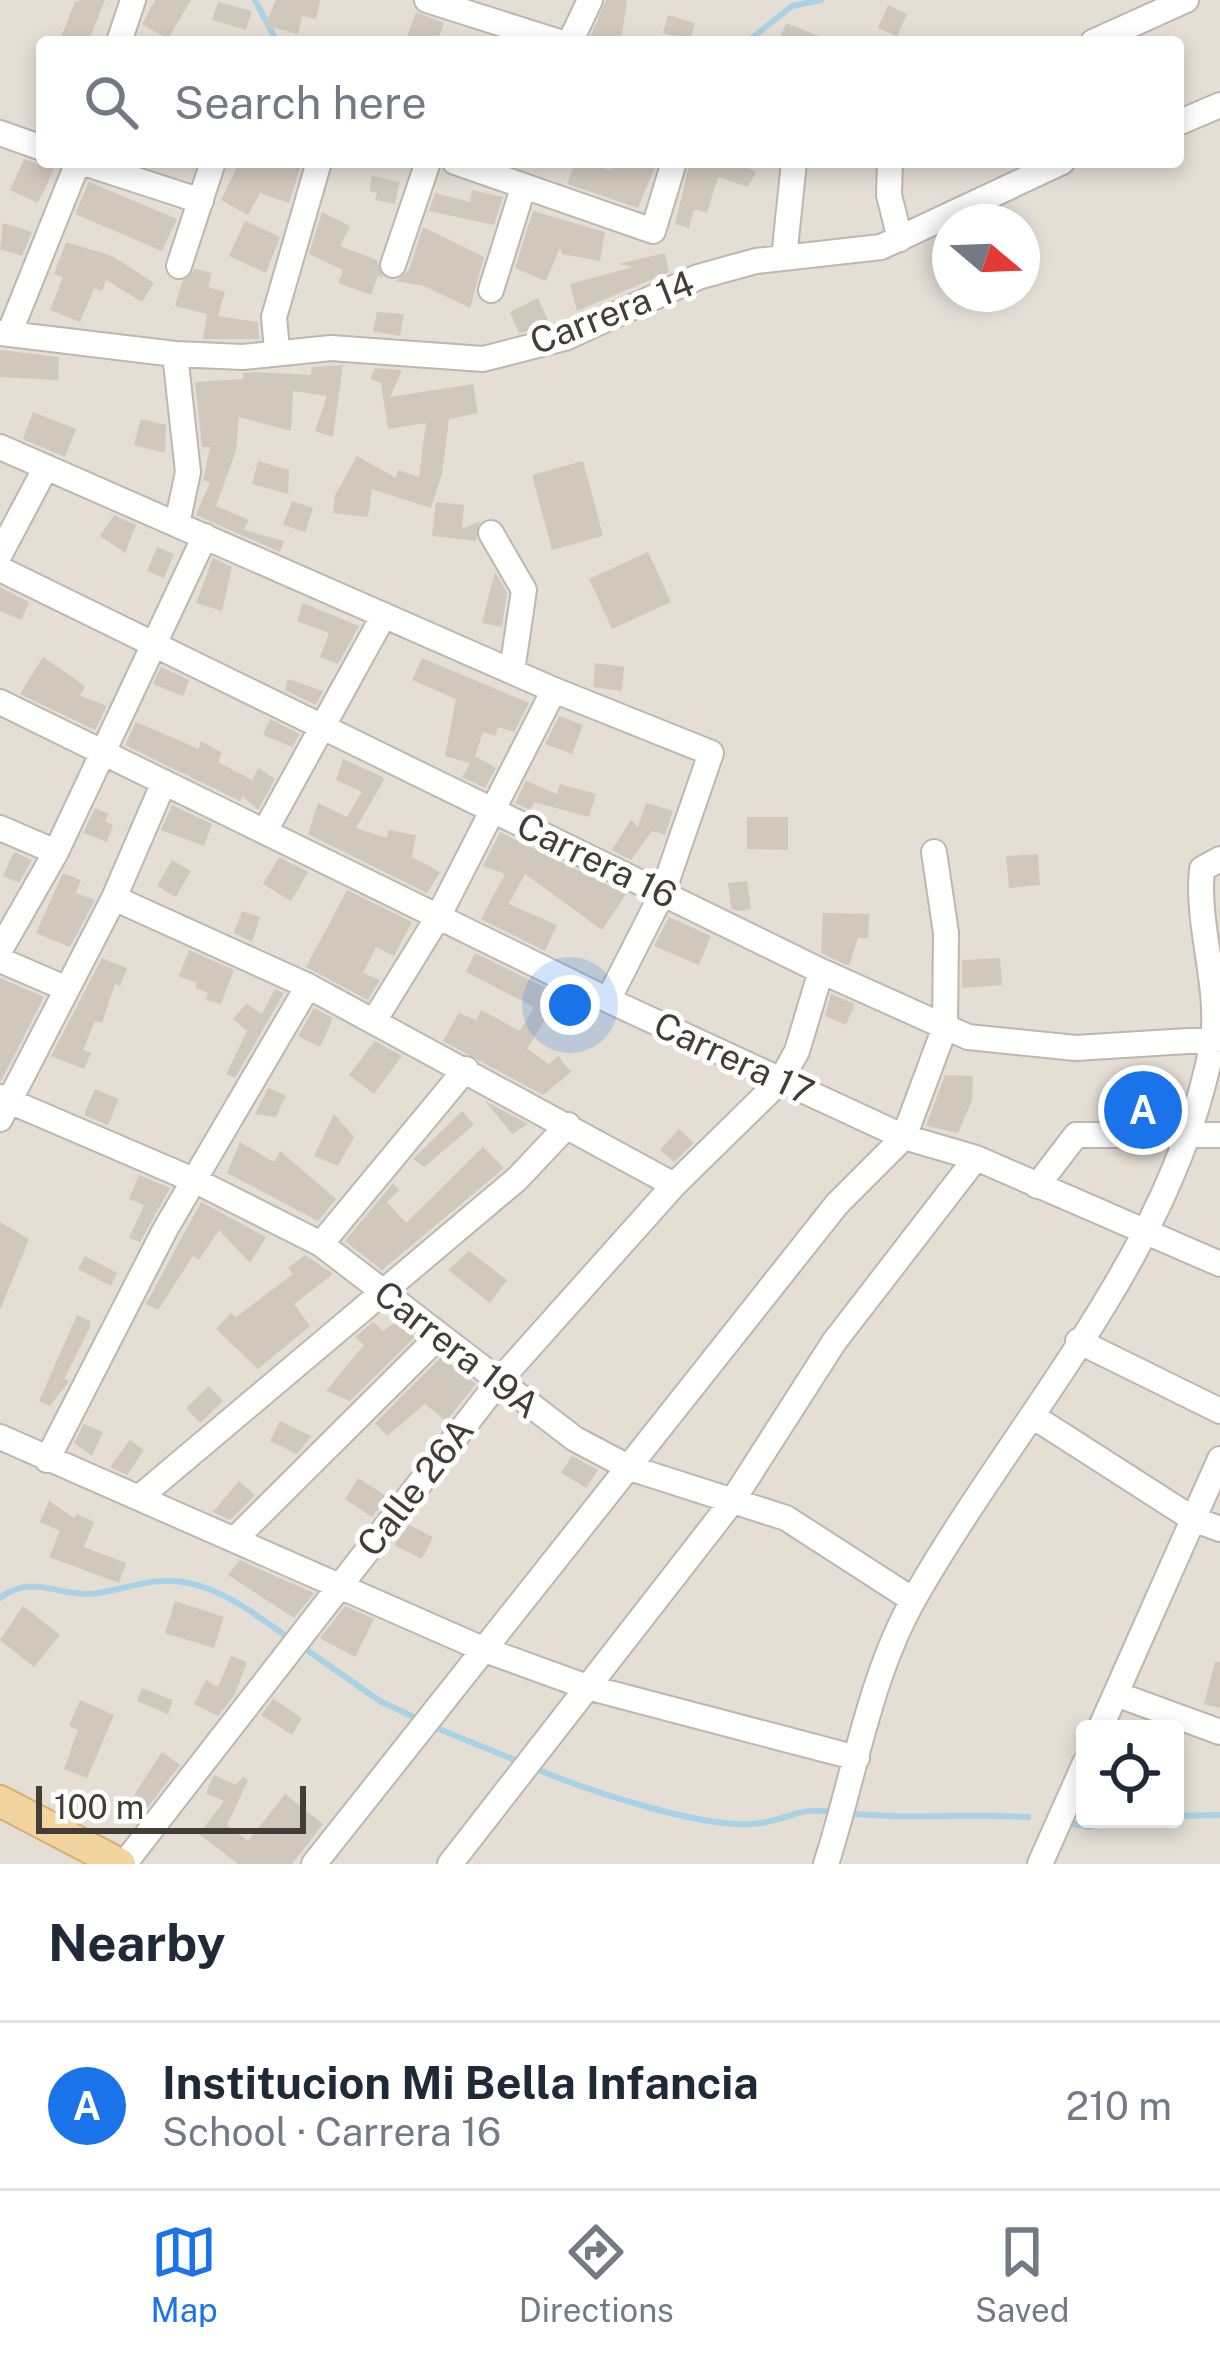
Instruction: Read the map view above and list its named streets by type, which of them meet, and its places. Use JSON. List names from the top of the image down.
{
  "streets": {
    "street": [
      "Carrera 14",
      "Carrera 16",
      "Carrera 17",
      "Carrera 19A",
      "Calle 26A"
    ]
  },
  "crossings": [
    ["Carrera 17", "Calle 26A"],
    ["Carrera 19A", "Calle 26A"]
  ],
  "scale_bar": "100 m",
  "north": "right",
  "page": {
    "search": "Search here",
    "pins": "A",
    "scale": "100 m",
    "heading": "Nearby",
    "list": [
      {
        "mark": "A",
        "name": "Institucion Mi Bella Infancia",
        "note": "School · Carrera 16",
        "value": "210 m"
      }
    ],
    "nav": ["Map", "Directions", "Saved"]
  }
}
